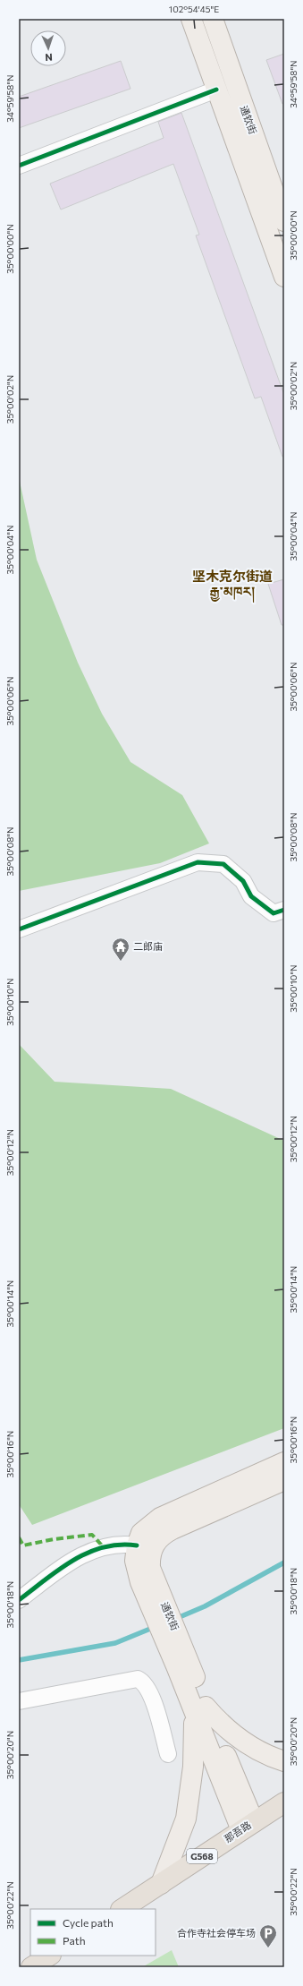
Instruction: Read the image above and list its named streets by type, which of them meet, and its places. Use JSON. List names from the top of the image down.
{
  "streets": {
    "highway": ["那吾路", "G568"],
    "main road": ["通钦街"]
  },
  "districts": ["坚木克尔街道 རྒྱ་མཁར།"],
  "places": {
    "temple": ["二郎庙"],
    "parking": ["合作寺社会停车场"]
  },
  "legend": ["Cycle path", "Path"],
  "north": "bottom",
  "coordinates": [
    "102°54'45\"E",
    "34°59'58\"N",
    "35°00'00\"N",
    "35°00'02\"N",
    "35°00'04\"N",
    "35°00'06\"N",
    "35°00'08\"N",
    "35°00'10\"N",
    "35°00'12\"N",
    "35°00'14\"N",
    "35°00'16\"N",
    "35°00'18\"N",
    "35°00'20\"N",
    "35°00'22\"N"
  ]
}
